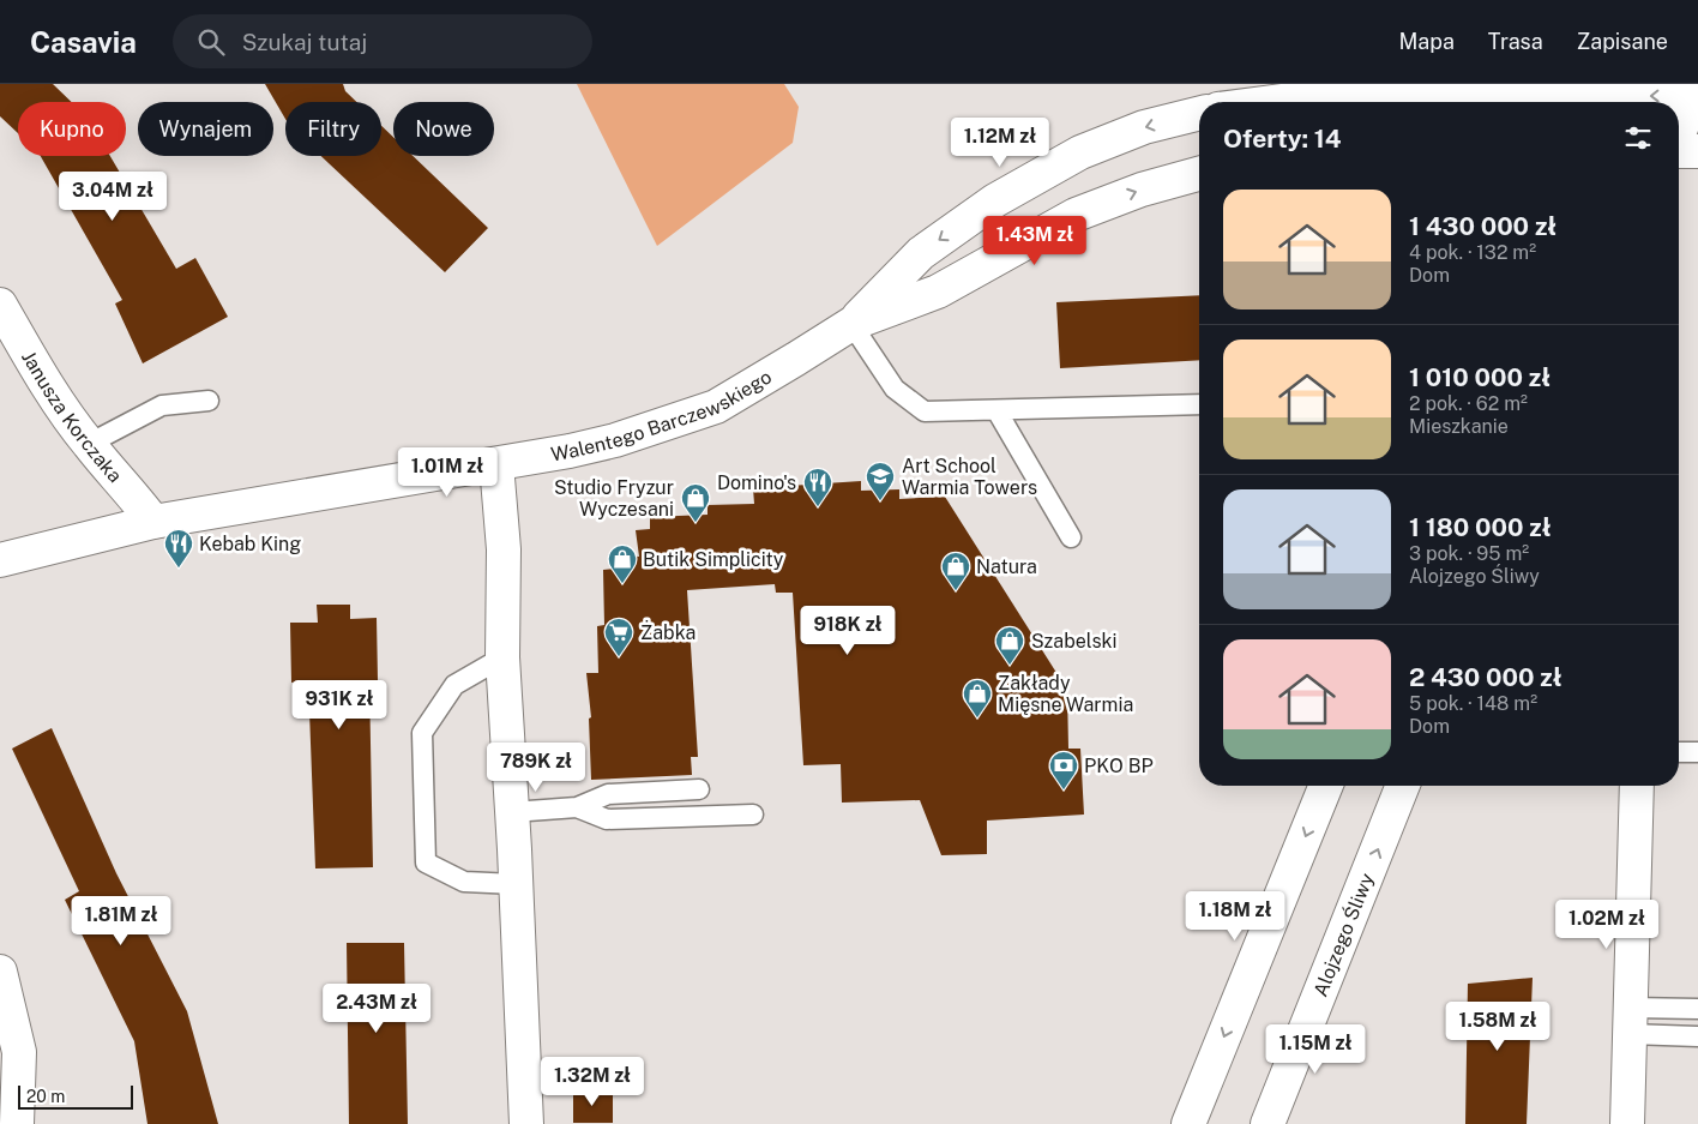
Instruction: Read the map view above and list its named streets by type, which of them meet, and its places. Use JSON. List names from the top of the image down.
{
  "streets": {
    "street": ["Walentego Barczewskiego", "Janusza Korczaka", "Alojzego Śliwy"]
  },
  "crossings": [
    ["Walentego Barczewskiego", "Janusza Korczaka"]
  ],
  "places": {
    "school or university": ["Art School Warmia Towers"],
    "restaurant": ["Domino's", "Kebab King"],
    "shop": [
      "Studio Fryzur Wyczesani",
      "Butik Simplicity",
      "Natura",
      "Szabelski",
      "Zakłady Mięsne Warmia"
    ],
    "supermarket": ["Żabka"],
    "bank": ["PKO BP"]
  },
  "scale_bar": "20 m",
  "page": {
    "header": "Casavia",
    "search": "Szukaj tutaj",
    "nav": ["Mapa", "Trasa", "Zapisane"],
    "chip": [
      "Kupno",
      "Wynajem",
      "Filtry",
      "Nowe"
    ],
    "heading": "Oferty: 14",
    "price": [
      "1.12M zł",
      "3.04M zł",
      "1.43M zł",
      "1.01M zł",
      "918K zł",
      "931K zł",
      "789K zł",
      "1.18M zł",
      "1.81M zł",
      "1.02M zł",
      "2.43M zł",
      "1.58M zł",
      "1.15M zł",
      "1.32M zł"
    ],
    "list": [
      {
        "name": "1 430 000 zł",
        "note": "4 pok. · 132 m² · Dom"
      },
      {
        "name": "1 010 000 zł",
        "note": "2 pok. · 62 m² · Mieszkanie"
      },
      {
        "name": "1 180 000 zł",
        "note": "3 pok. · 95 m² · Alojzego Śliwy"
      },
      {
        "name": "2 430 000 zł",
        "note": "5 pok. · 148 m² · Dom"
      }
    ],
    "scale": "20 m"
  }
}
